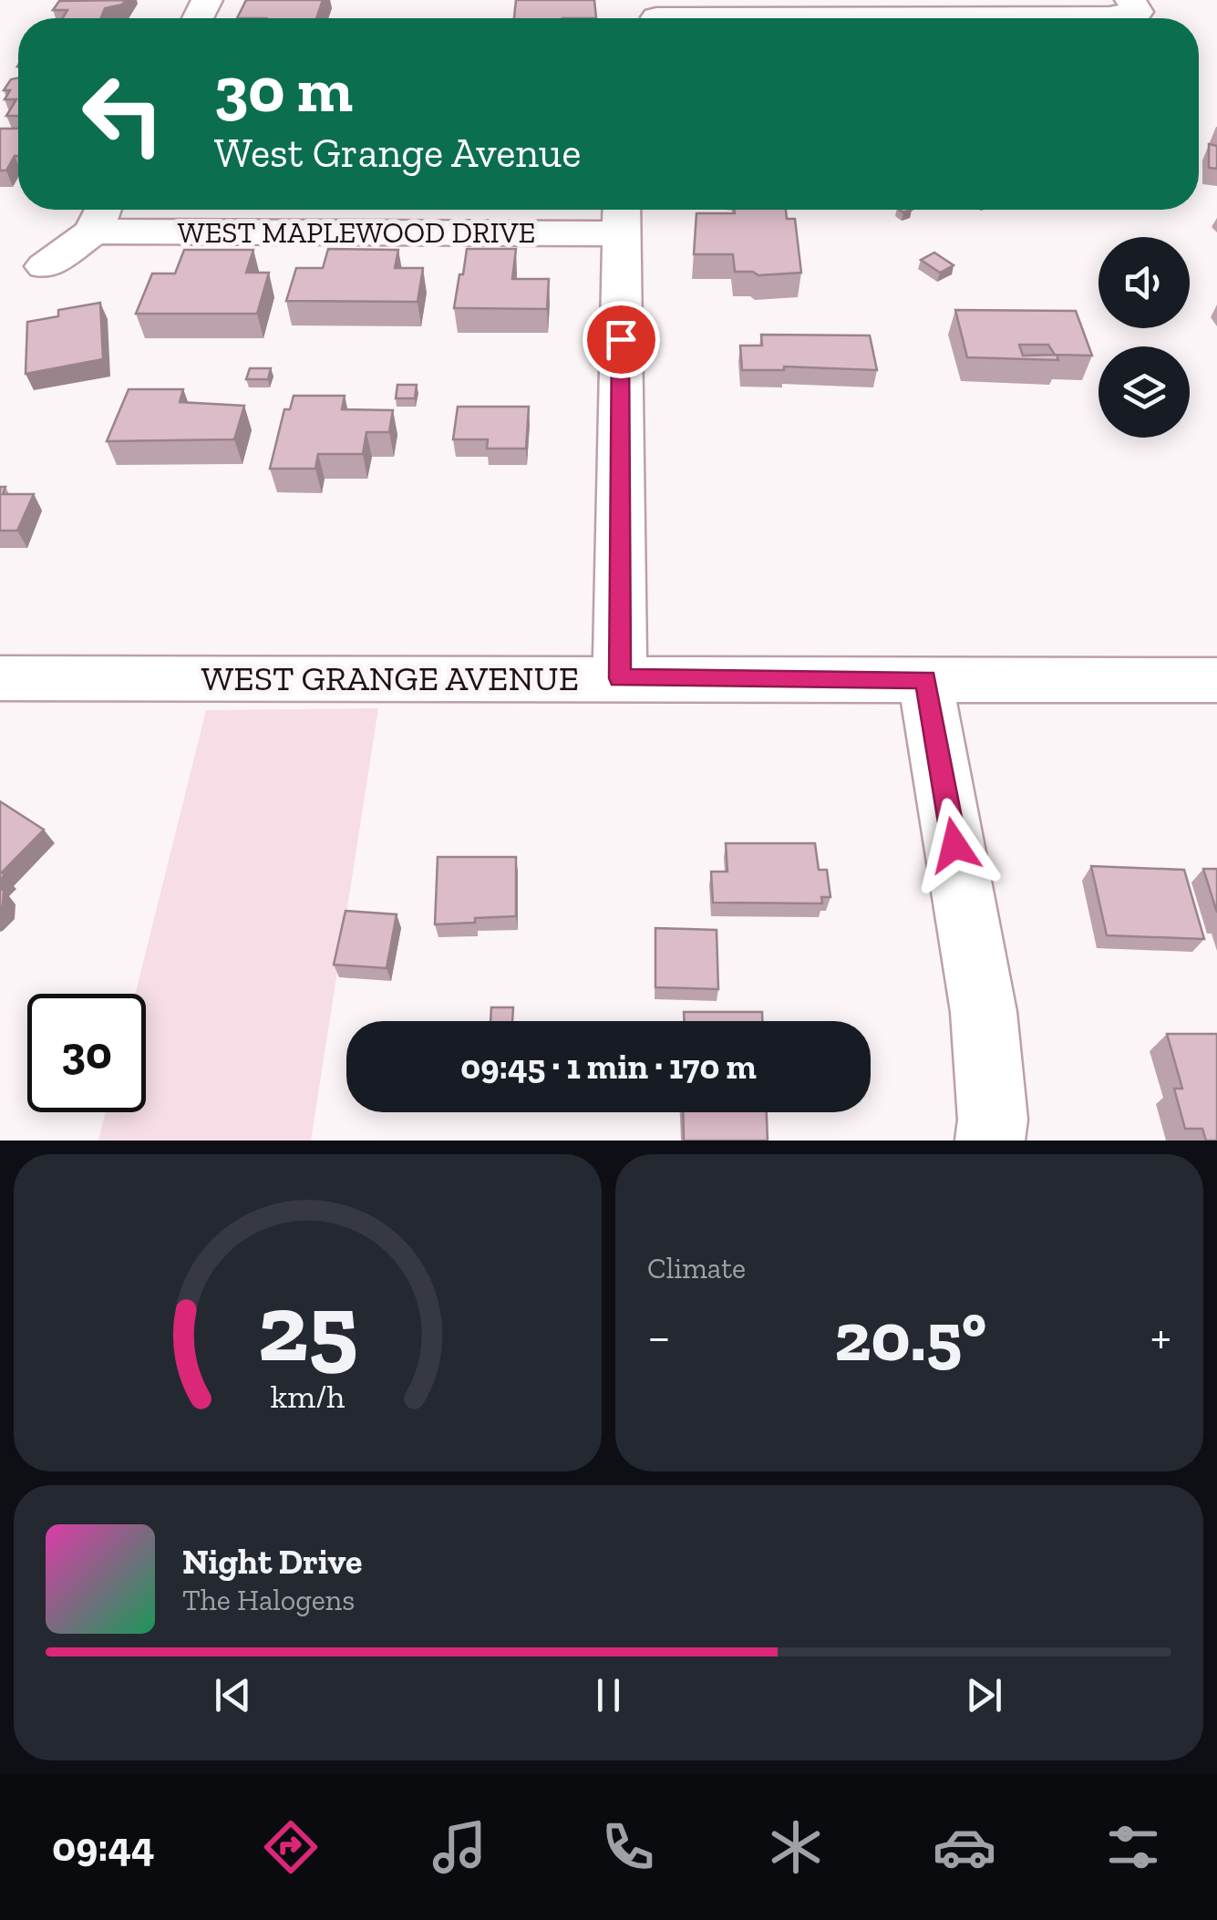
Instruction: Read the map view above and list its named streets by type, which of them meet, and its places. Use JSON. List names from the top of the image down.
{
  "streets": {
    "street": ["WEST MAPLEWOOD DRIVE", "WEST GRANGE AVENUE"]
  },
  "page": {
    "turn": ["30 m", "West Grange Avenue"],
    "limit": "30",
    "trip": "09:45 · 1 min · 170 m",
    "tile": "Climate",
    "heat": ["−", "20.5°", "+"],
    "song": ["Night Drive", "The Halogens"],
    "tabs": "09:44",
    "gauge": ["25", "km/h"]
  }
}
